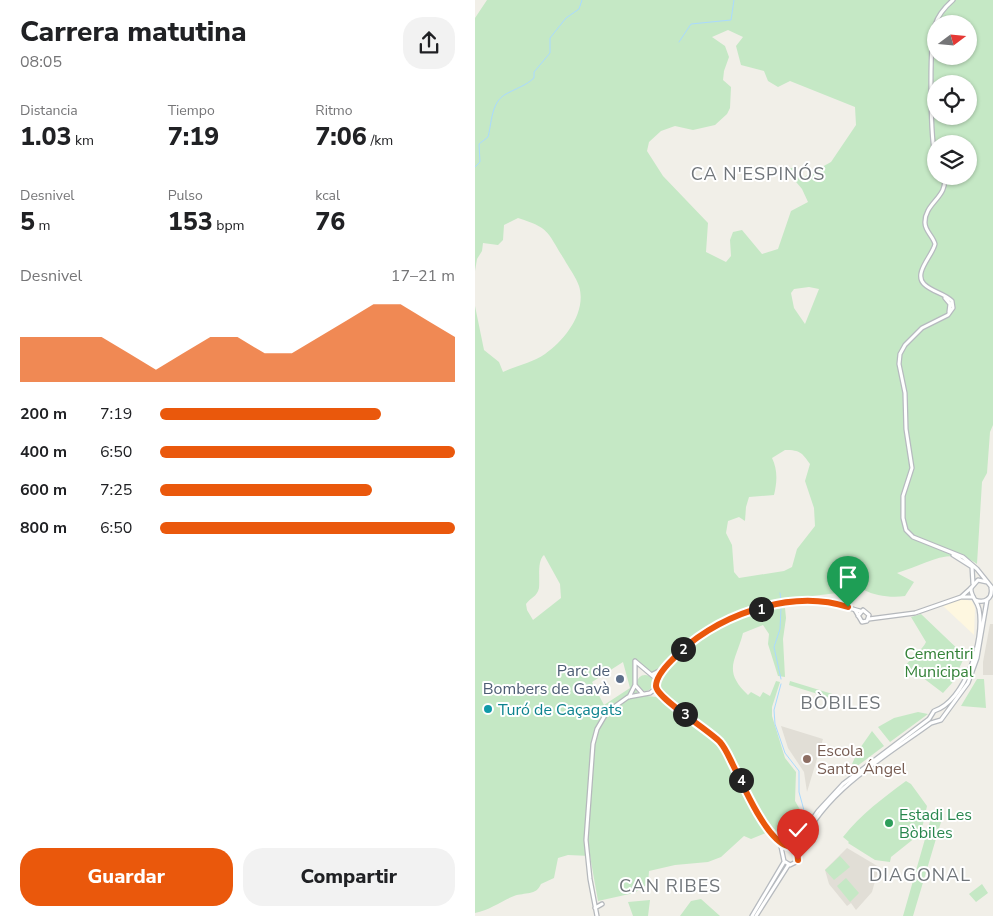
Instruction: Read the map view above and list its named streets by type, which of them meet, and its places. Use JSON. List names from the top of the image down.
{
  "districts": [
    "CA N'ESPINÓS",
    "BÒBILES",
    "DIAGONAL",
    "CAN RIBES"
  ],
  "parks": ["Cementiri Municipal"],
  "places": [
    "Parc de Bombers de Gavà",
    "Turó de Caçagats",
    "Escola Santo Ángel",
    "Estadi Les Bòbiles"
  ],
  "north": "right",
  "page": {
    "heading": ["Carrera matutina", "08:05"],
    "stats": [
      ["Distancia", "1.03 km"],
      ["Tiempo", "7:19"],
      ["Ritmo", "7:06 /km"],
      ["Desnivel", "5 m"],
      ["Pulso", "153 bpm"],
      ["kcal", "76"]
    ],
    "chart": ["Desnivel", "17–21 m"],
    "list": [
      {
        "name": "200 m",
        "note": "7:19"
      },
      {
        "name": "400 m",
        "note": "6:50"
      },
      {
        "name": "600 m",
        "note": "7:25"
      },
      {
        "name": "800 m",
        "note": "6:50"
      }
    ],
    "pins": [
      "1",
      "2",
      "3",
      "4"
    ],
    "buttons": ["Guardar", "Compartir"]
  }
}
